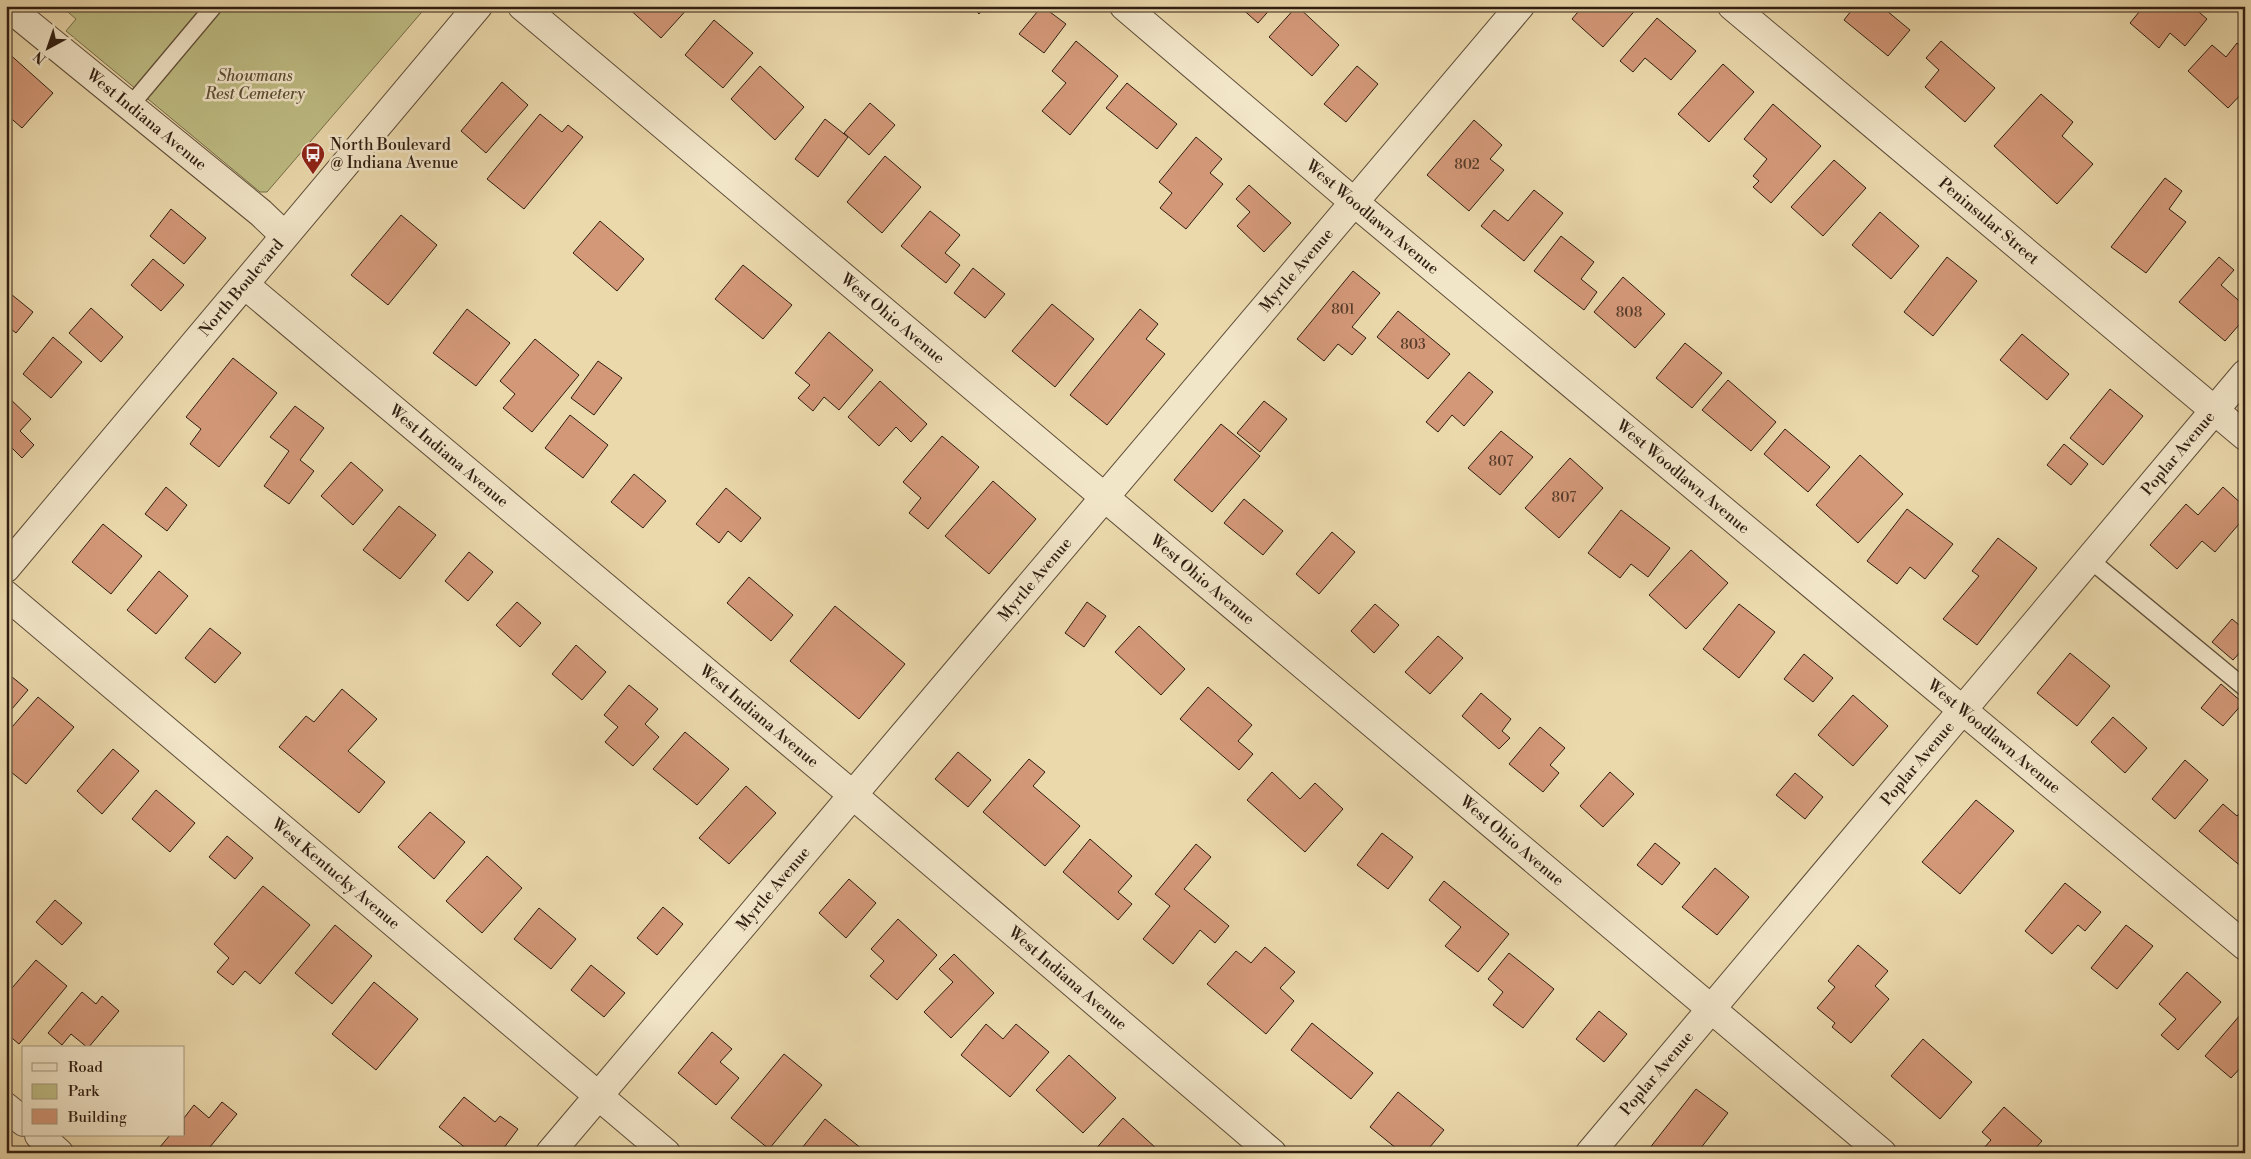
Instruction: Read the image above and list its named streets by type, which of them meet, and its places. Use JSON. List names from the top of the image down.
{
  "streets": {
    "street": [
      "West Indiana Avenue",
      "West Woodlawn Avenue",
      "Peninsular Street",
      "Myrtle Avenue",
      "North Boulevard",
      "West Ohio Avenue",
      "Poplar Avenue",
      "West Kentucky Avenue"
    ]
  },
  "crossings": [
    ["West Indiana Avenue", "Myrtle Avenue"],
    ["West Indiana Avenue", "North Boulevard"],
    ["West Woodlawn Avenue", "Myrtle Avenue"],
    ["West Woodlawn Avenue", "Poplar Avenue"],
    ["Peninsular Street", "Poplar Avenue"],
    ["Myrtle Avenue", "West Ohio Avenue"],
    ["Myrtle Avenue", "West Kentucky Avenue"],
    ["West Ohio Avenue", "Poplar Avenue"]
  ],
  "parks": ["Showmans Rest Cemetery"],
  "places": {
    "bus stop": ["North Boulevard @ Indiana Avenue"]
  },
  "house_numbers": [
    "802",
    "801",
    "808",
    "803",
    "807",
    "807"
  ],
  "legend": ["Road", "Park", "Building"],
  "north": "bottom left"
}
